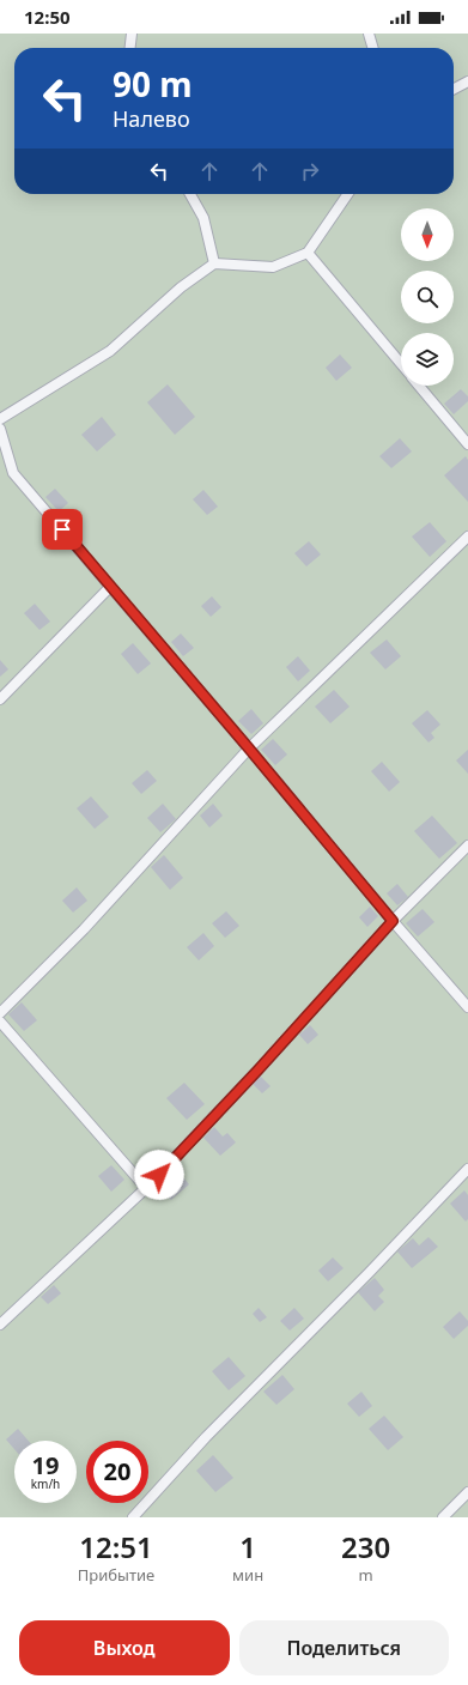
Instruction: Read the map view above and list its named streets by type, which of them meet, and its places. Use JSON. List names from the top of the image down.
{
  "north": "bottom",
  "page": {
    "status": "12:50",
    "turn": ["90 m", "Налево"],
    "speed": "19 km/h",
    "limit": "20",
    "eta": [
      "12:51",
      "Прибытие",
      "1",
      "мин",
      "230",
      "m"
    ],
    "buttons": ["Выход", "Поделиться"]
  }
}
